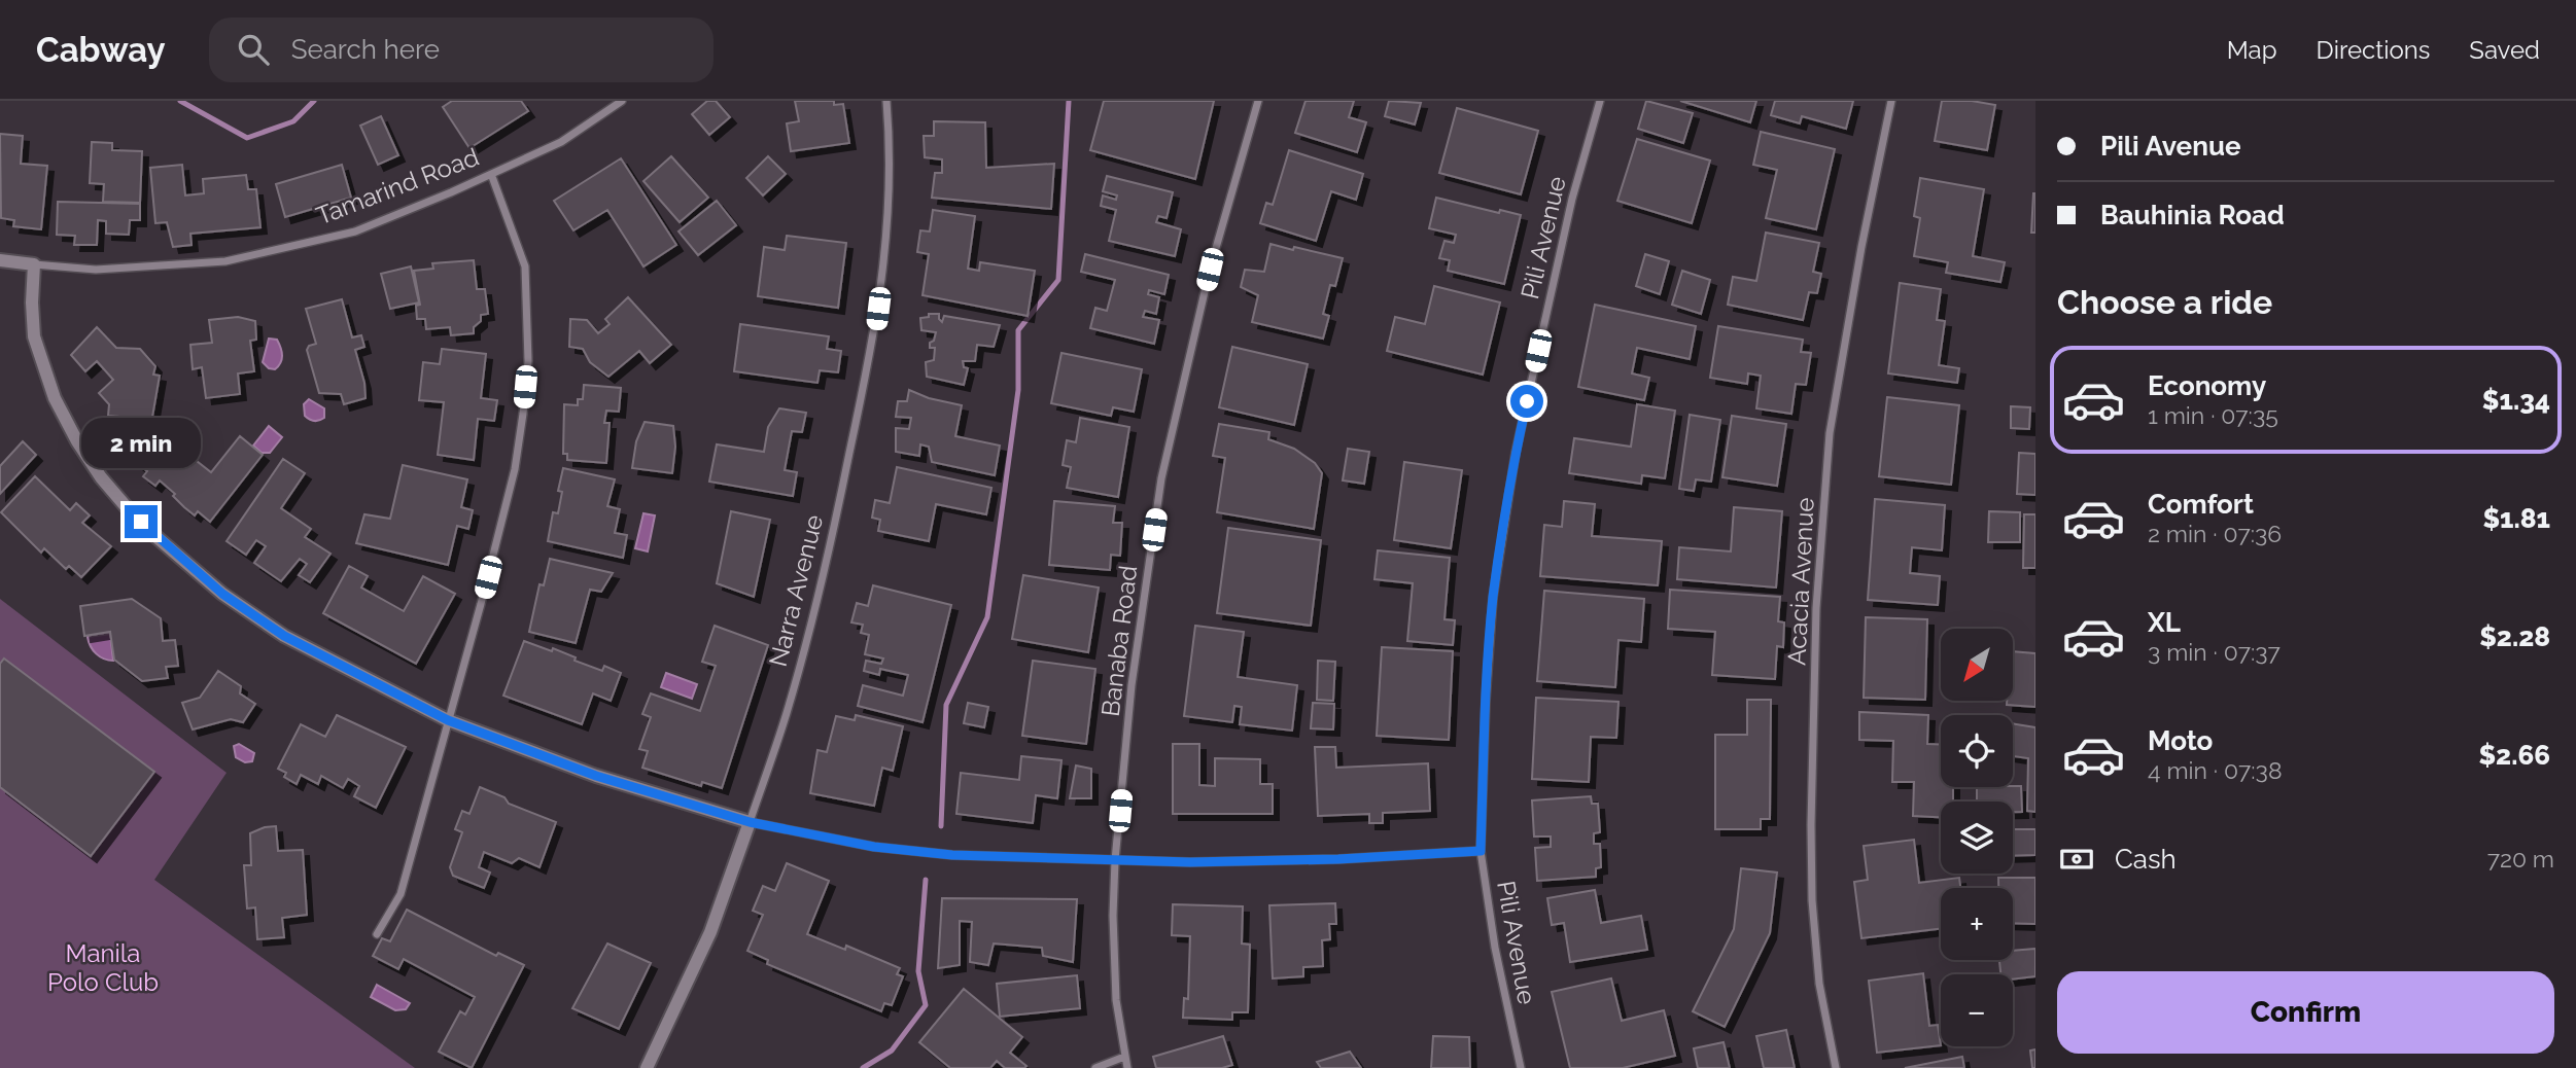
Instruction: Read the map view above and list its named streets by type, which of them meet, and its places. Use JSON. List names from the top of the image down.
{
  "streets": {
    "street": [
      "Tamarind Road",
      "Pili Avenue",
      "Acacia Avenue",
      "Narra Avenue",
      "Banaba Road"
    ]
  },
  "parks": ["Manila Polo Club"],
  "north": "bottom left",
  "page": {
    "header": "Cabway",
    "search": "Search here",
    "nav": ["Map", "Directions", "Saved"],
    "banner": ["Pili Avenue", "Bauhinia Road"],
    "heading": "Choose a ride",
    "list": [
      {
        "name": "Economy",
        "note": "1 min · 07:35",
        "value": "$1.34"
      },
      {
        "name": "Comfort",
        "note": "2 min · 07:36",
        "value": "$1.81"
      },
      {
        "name": "XL",
        "note": "3 min · 07:37",
        "value": "$2.28"
      },
      {
        "name": "Moto",
        "note": "4 min · 07:38",
        "value": "$2.66"
      }
    ],
    "bubble": "2 min",
    "map_buttons": ["+", "−"],
    "pay": ["Cash", "720 m"],
    "buttons": "Confirm"
  }
}
